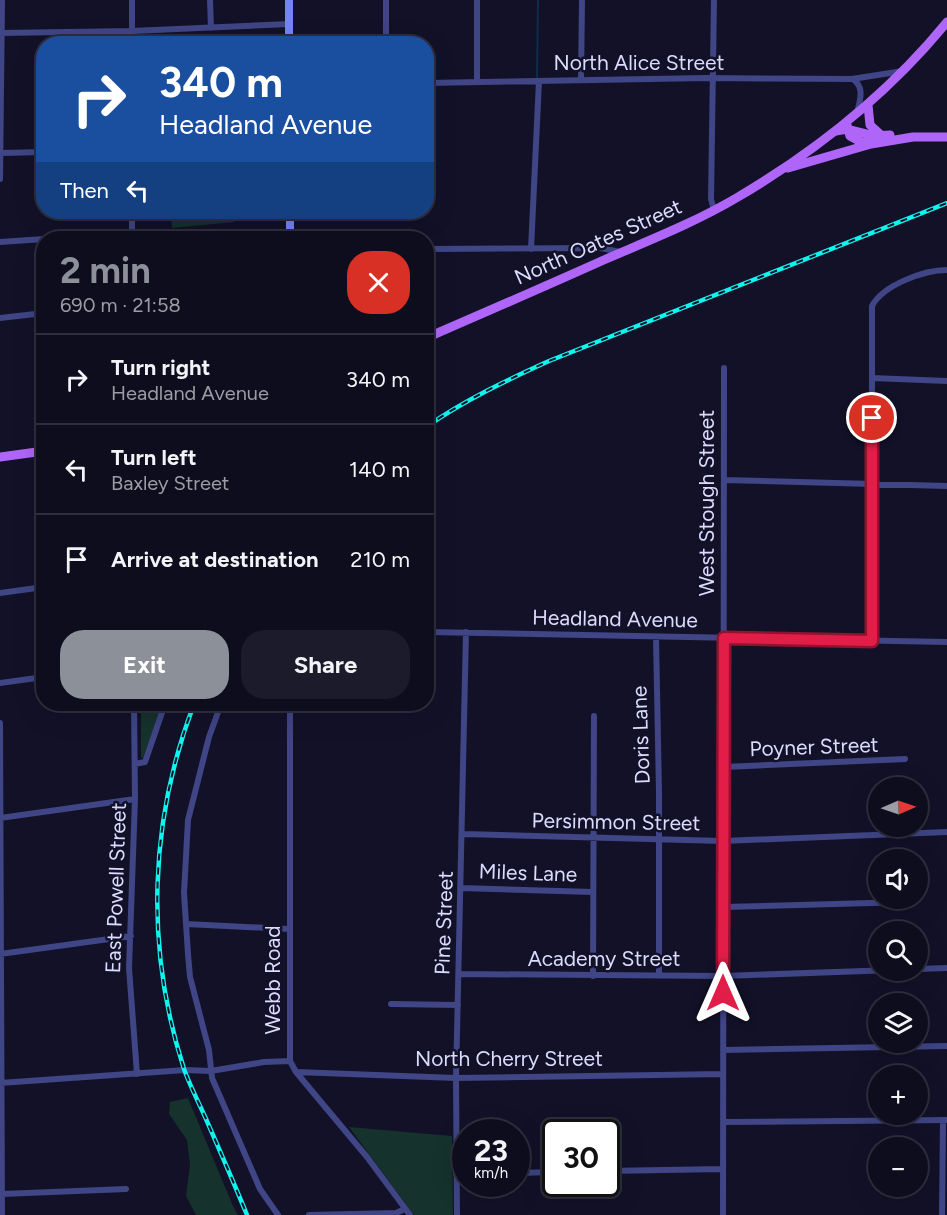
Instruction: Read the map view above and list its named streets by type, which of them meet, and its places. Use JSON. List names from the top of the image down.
{
  "streets": {
    "main road": ["North Oates Street"],
    "street": [
      "North Alice Street",
      "West Stough Street",
      "Headland Avenue",
      "Doris Lane",
      "Poyner Street",
      "Persimmon Street",
      "Miles Lane",
      "East Powell Street",
      "Pine Street",
      "Academy Street",
      "Webb Road",
      "North Cherry Street"
    ]
  },
  "crossings": [
    ["West Stough Street", "Headland Avenue"],
    ["West Stough Street", "Poyner Street"],
    ["West Stough Street", "Persimmon Street"],
    ["West Stough Street", "Academy Street"],
    ["West Stough Street", "North Cherry Street"],
    ["Headland Avenue", "Doris Lane"],
    ["Headland Avenue", "Pine Street"],
    ["Doris Lane", "Persimmon Street"],
    ["Doris Lane", "Academy Street"],
    ["Persimmon Street", "Pine Street"],
    ["Miles Lane", "Pine Street"],
    ["Pine Street", "Academy Street"],
    ["Pine Street", "North Cherry Street"],
    ["Webb Road", "North Cherry Street"]
  ],
  "north": "right",
  "page": {
    "turn": ["340 m", "Headland Avenue"],
    "then": "Then",
    "heading": ["2 min", "690 m · 21:58"],
    "list": [
      {
        "name": "Turn right",
        "note": "Headland Avenue",
        "value": "340 m"
      },
      {
        "name": "Turn left",
        "note": "Baxley Street",
        "value": "140 m"
      },
      {
        "name": "Arrive at destination",
        "value": "210 m"
      }
    ],
    "buttons": ["Exit", "Share"],
    "map_buttons": ["+", "−"],
    "speed": "23 km/h",
    "limit": "30"
  }
}
